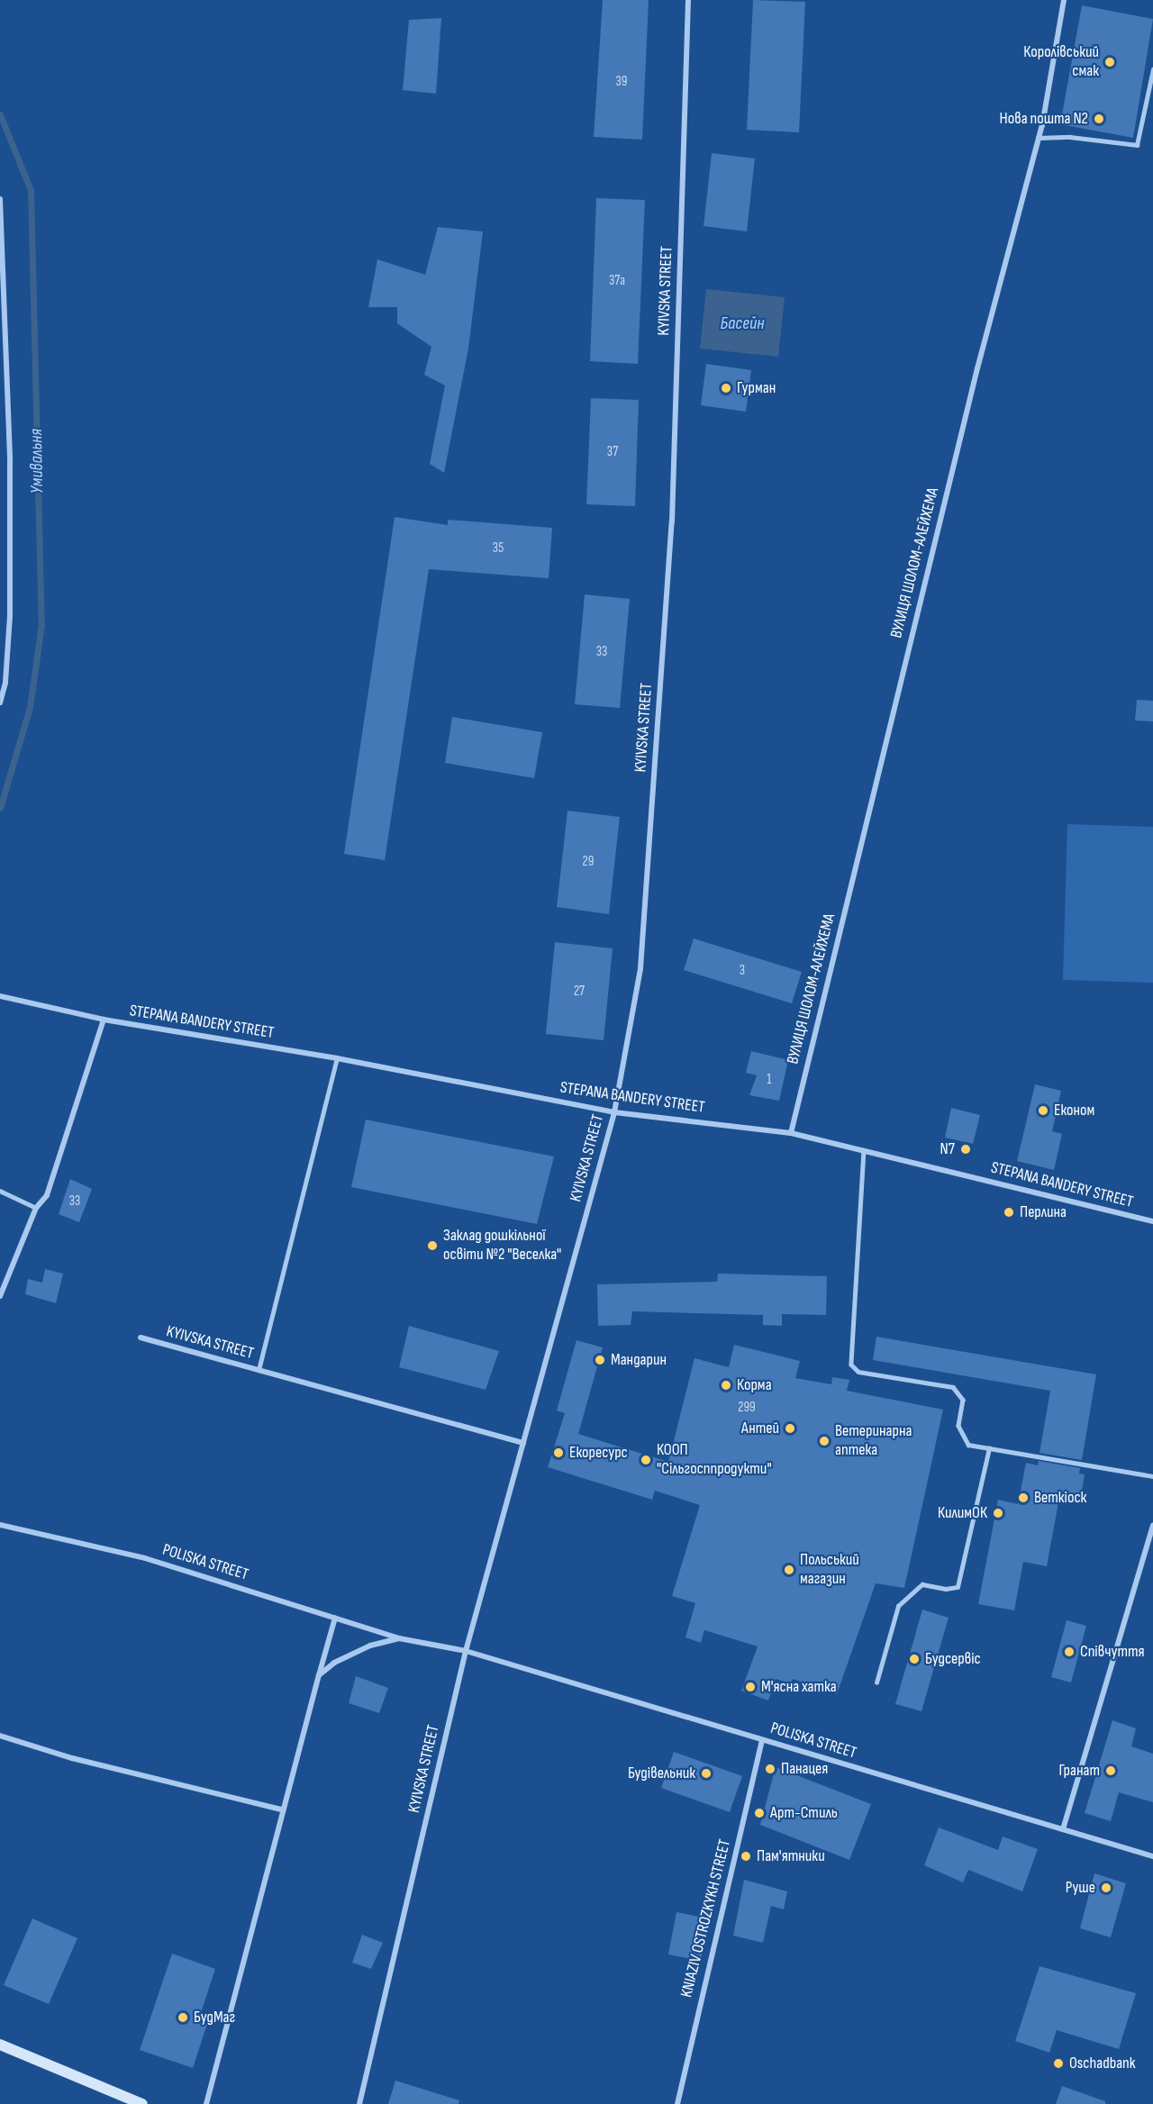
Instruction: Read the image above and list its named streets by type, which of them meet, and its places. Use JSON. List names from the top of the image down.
{
  "streets": {
    "street": [
      "KYIVSKA STREET",
      "ВУЛИЦЯ ШОЛОМ-АЛЕЙХЕМА",
      "STEPANA BANDERY STREET",
      "POLISKA STREET",
      "KNIAZIV OSTROZKYKH STREET"
    ]
  },
  "crossings": [
    ["KYIVSKA STREET", "STEPANA BANDERY STREET"],
    ["KYIVSKA STREET", "POLISKA STREET"],
    ["ВУЛИЦЯ ШОЛОМ-АЛЕЙХЕМА", "STEPANA BANDERY STREET"],
    ["POLISKA STREET", "KNIAZIV OSTROZKYKH STREET"]
  ],
  "water": ["Басейн", "Умивальня"],
  "places": [
    "Королівський смак",
    "Нова пошта N2",
    "Гурман",
    "Економ",
    "N7",
    "Перлина",
    "Заклад дошкільної освіти №2 \"Веселка\"",
    "Мандарин",
    "Корма",
    "Антей",
    "Ветеринарна аптека",
    "Екоресурс",
    "КООП \"Сільгосппродукти\"",
    "Веткіоск",
    "КилимОК",
    "Польський магазин",
    "Співчуття",
    "Будсервіс",
    "М'ясна хатка",
    "Панацея",
    "Гранат",
    "Будівельник",
    "Арт-Стиль",
    "Пам'ятники",
    "Руше",
    "БудМаг",
    "Oschadbank"
  ],
  "house_numbers": [
    "39",
    "37а",
    "37",
    "35",
    "33",
    "29",
    "3",
    "27",
    "1",
    "33",
    "299"
  ]
}
